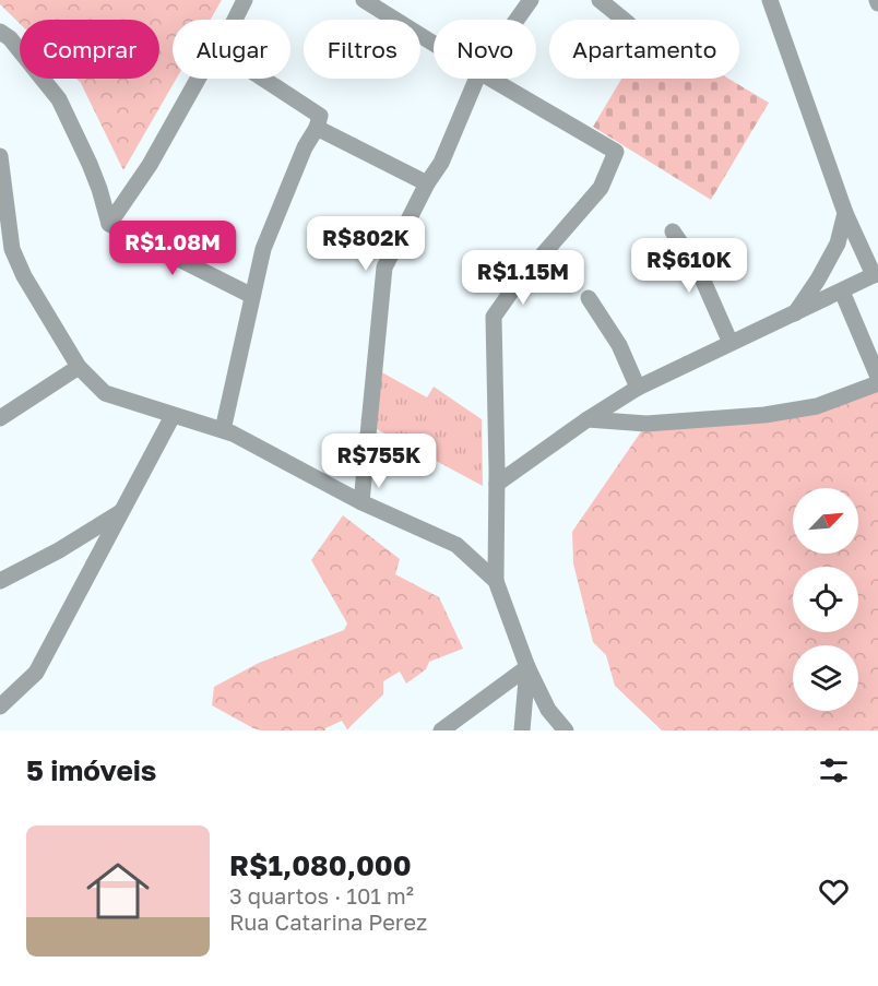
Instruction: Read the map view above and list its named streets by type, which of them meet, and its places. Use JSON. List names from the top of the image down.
{
  "north": "top right",
  "page": {
    "chip": [
      "Comprar",
      "Alugar",
      "Filtros",
      "Novo",
      "Apartamento"
    ],
    "price": [
      "R$802K",
      "R$1.08M",
      "R$610K",
      "R$1.15M",
      "R$755K"
    ],
    "heading": "5 imóveis",
    "list": [
      {
        "name": "R$1,080,000",
        "note": "3 quartos · 101 m² · Rua Catarina Perez"
      }
    ]
  }
}
